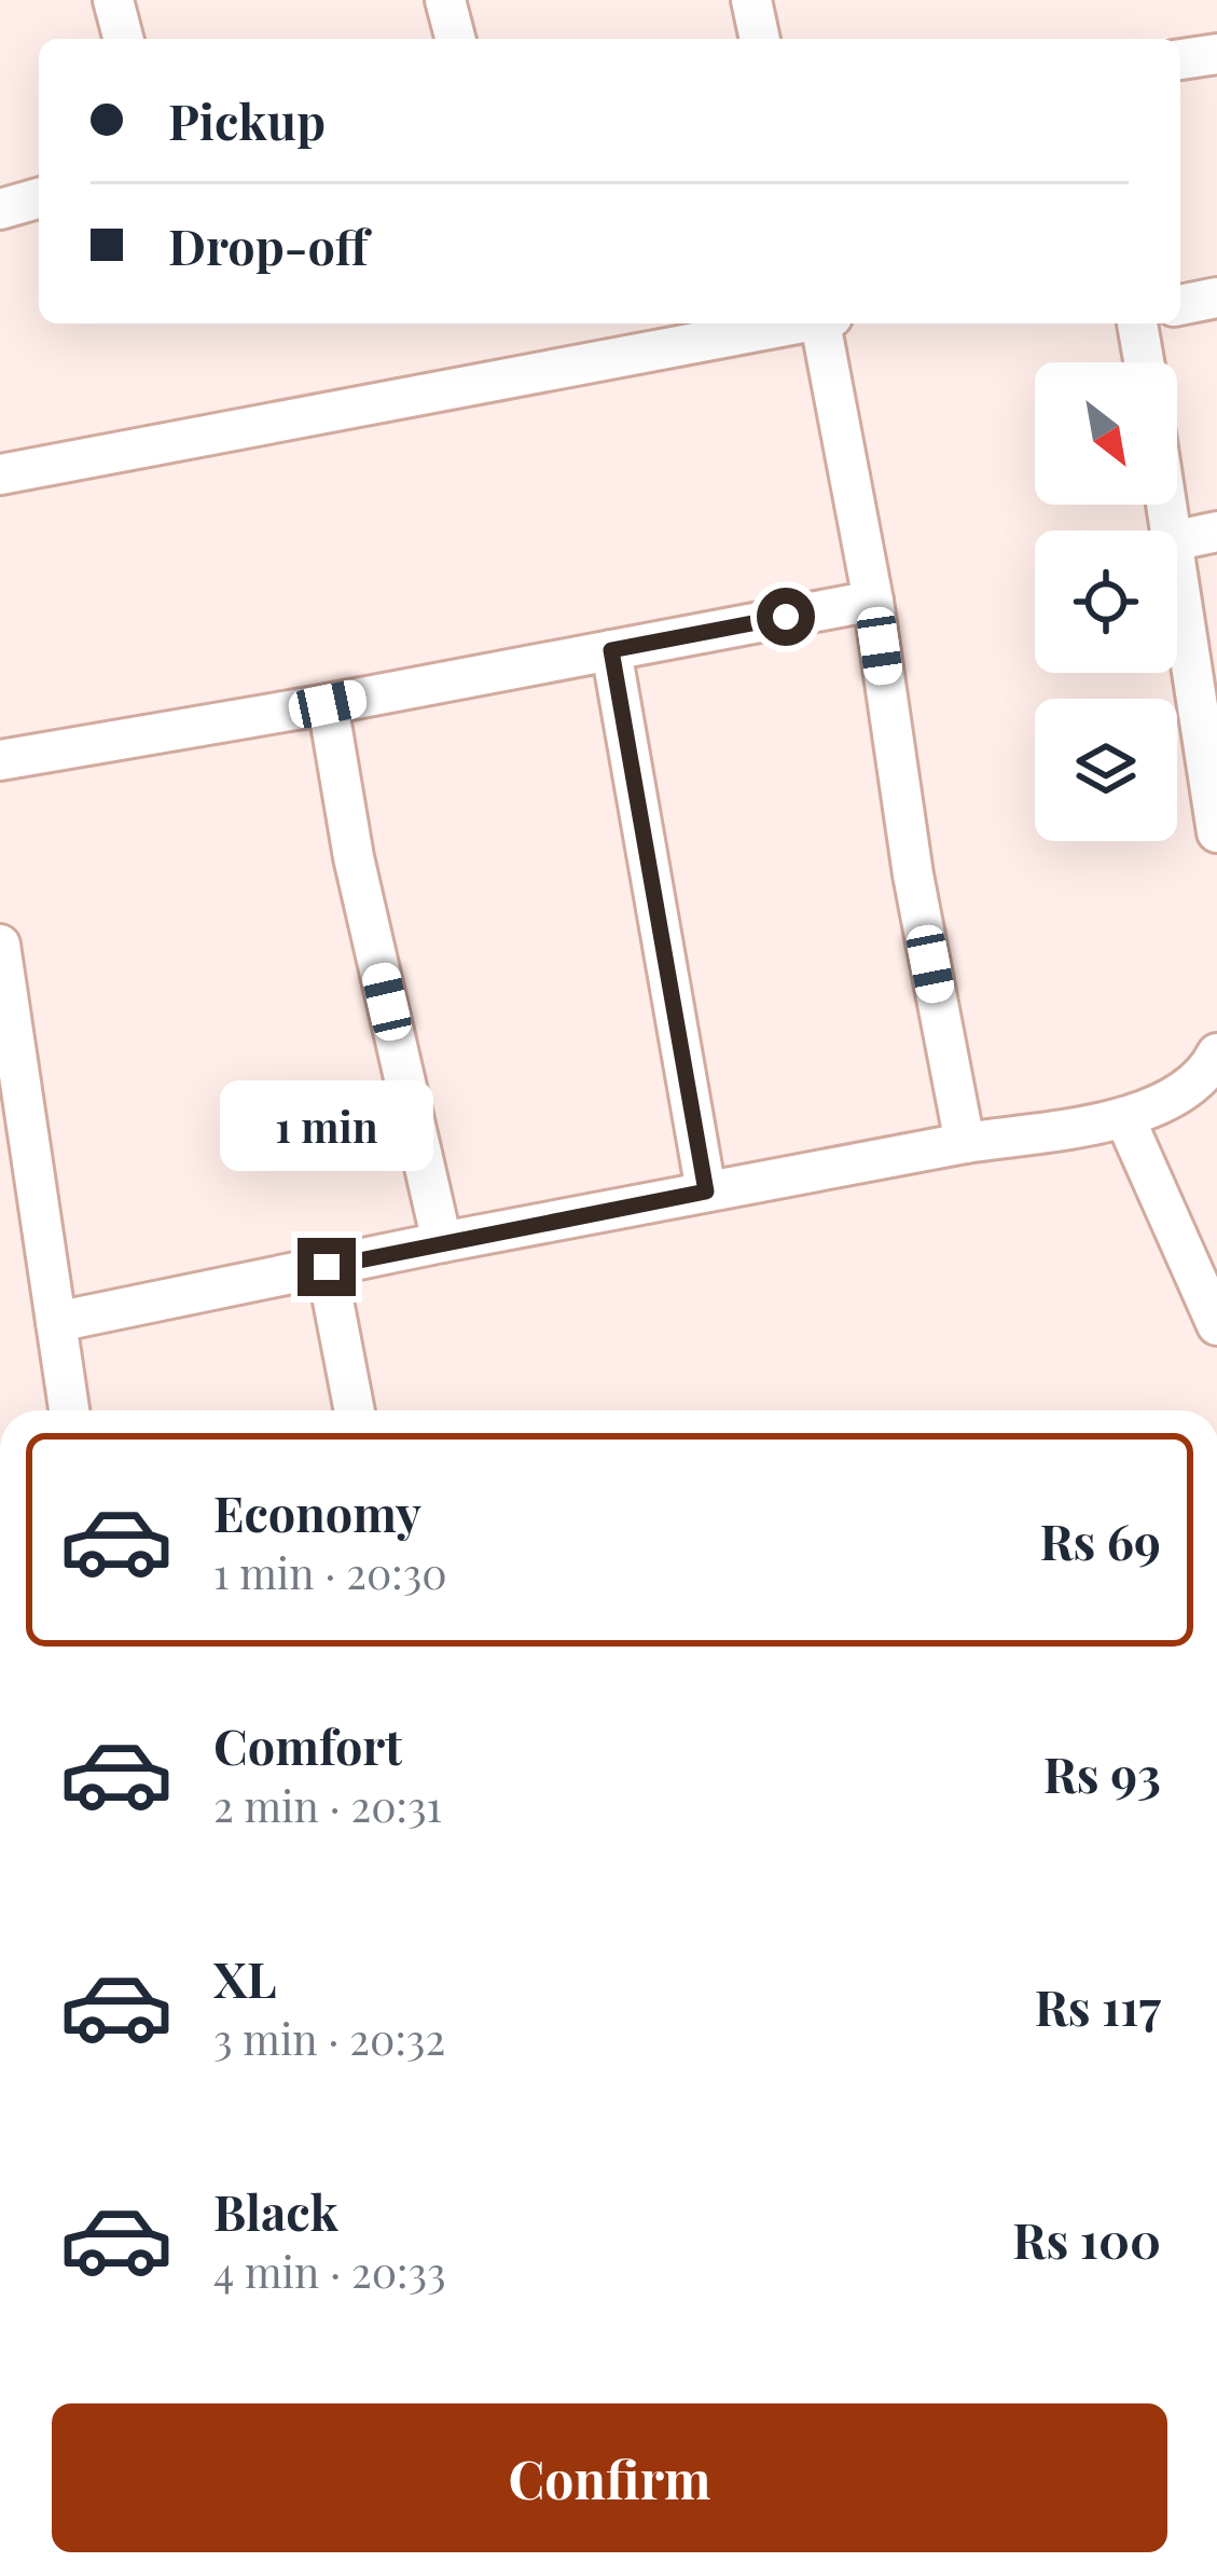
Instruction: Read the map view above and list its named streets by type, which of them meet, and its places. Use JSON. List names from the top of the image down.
{
  "north": "bottom right",
  "page": {
    "banner": ["Pickup", "Drop-off"],
    "bubble": "1 min",
    "list": [
      {
        "name": "Economy",
        "note": "1 min · 20:30",
        "value": "Rs 69"
      },
      {
        "name": "Comfort",
        "note": "2 min · 20:31",
        "value": "Rs 93"
      },
      {
        "name": "XL",
        "note": "3 min · 20:32",
        "value": "Rs 117"
      },
      {
        "name": "Black",
        "note": "4 min · 20:33",
        "value": "Rs 100"
      }
    ],
    "buttons": "Confirm"
  }
}
